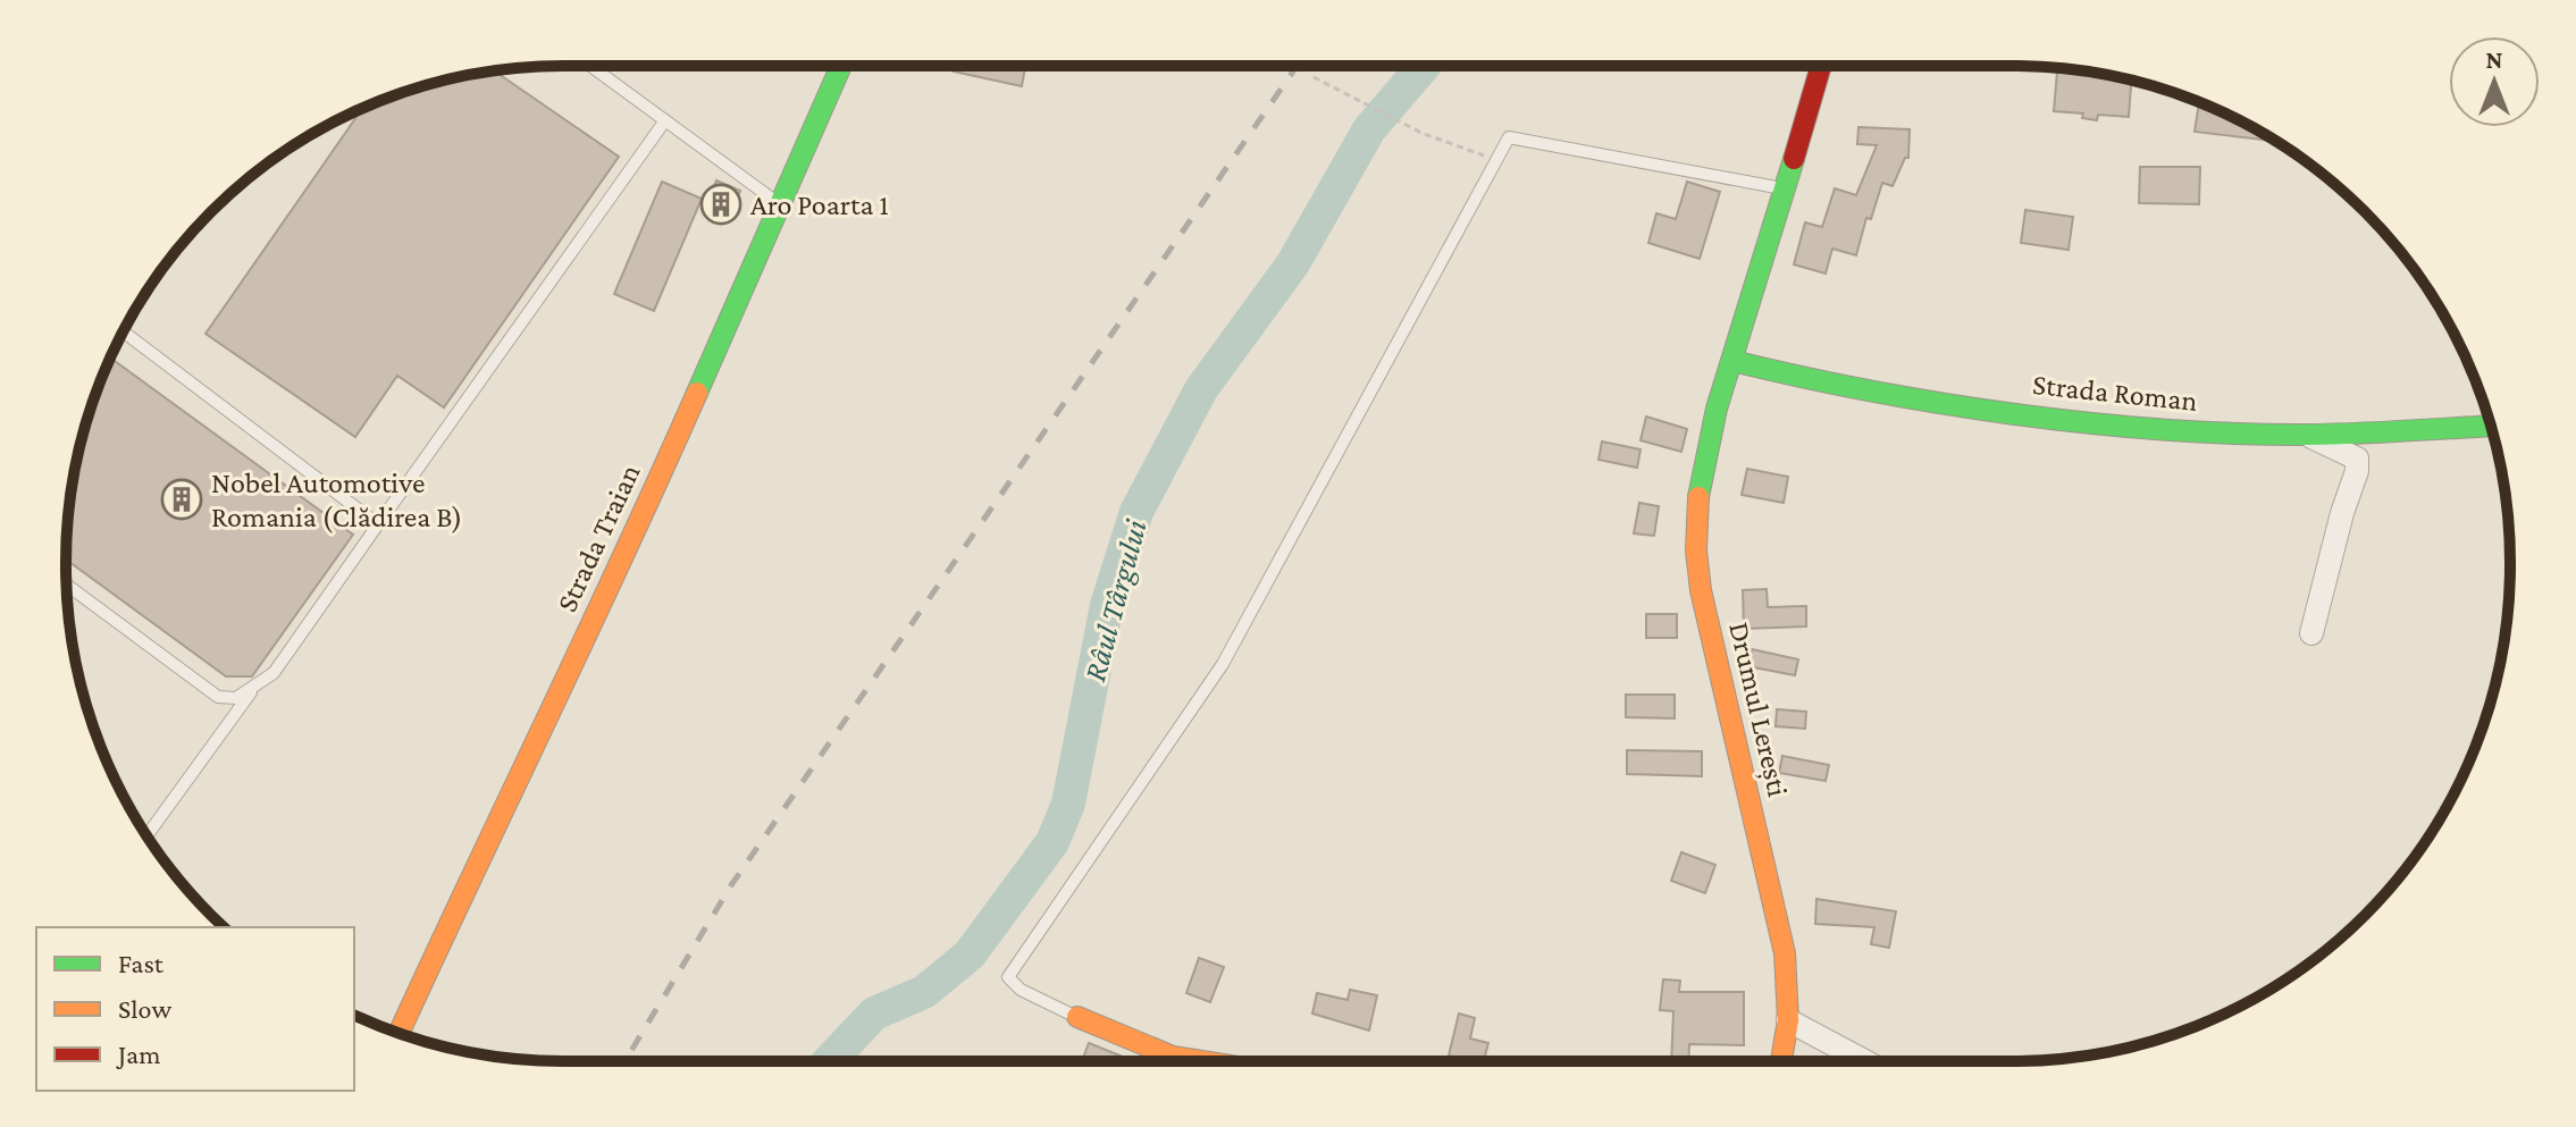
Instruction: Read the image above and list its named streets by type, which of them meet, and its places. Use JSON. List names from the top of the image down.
{
  "streets": {
    "street": ["Strada Roman", "Strada Traian", "Drumul Lerești"]
  },
  "crossings": [
    ["Strada Roman", "Drumul Lerești"]
  ],
  "water": ["Râul Târgului"],
  "places": {
    "building": ["Aro Poarta 1", "Nobel Automotive Romania (Clădirea B)"]
  },
  "legend": ["Fast", "Slow", "Jam"],
  "north": "top"
}
